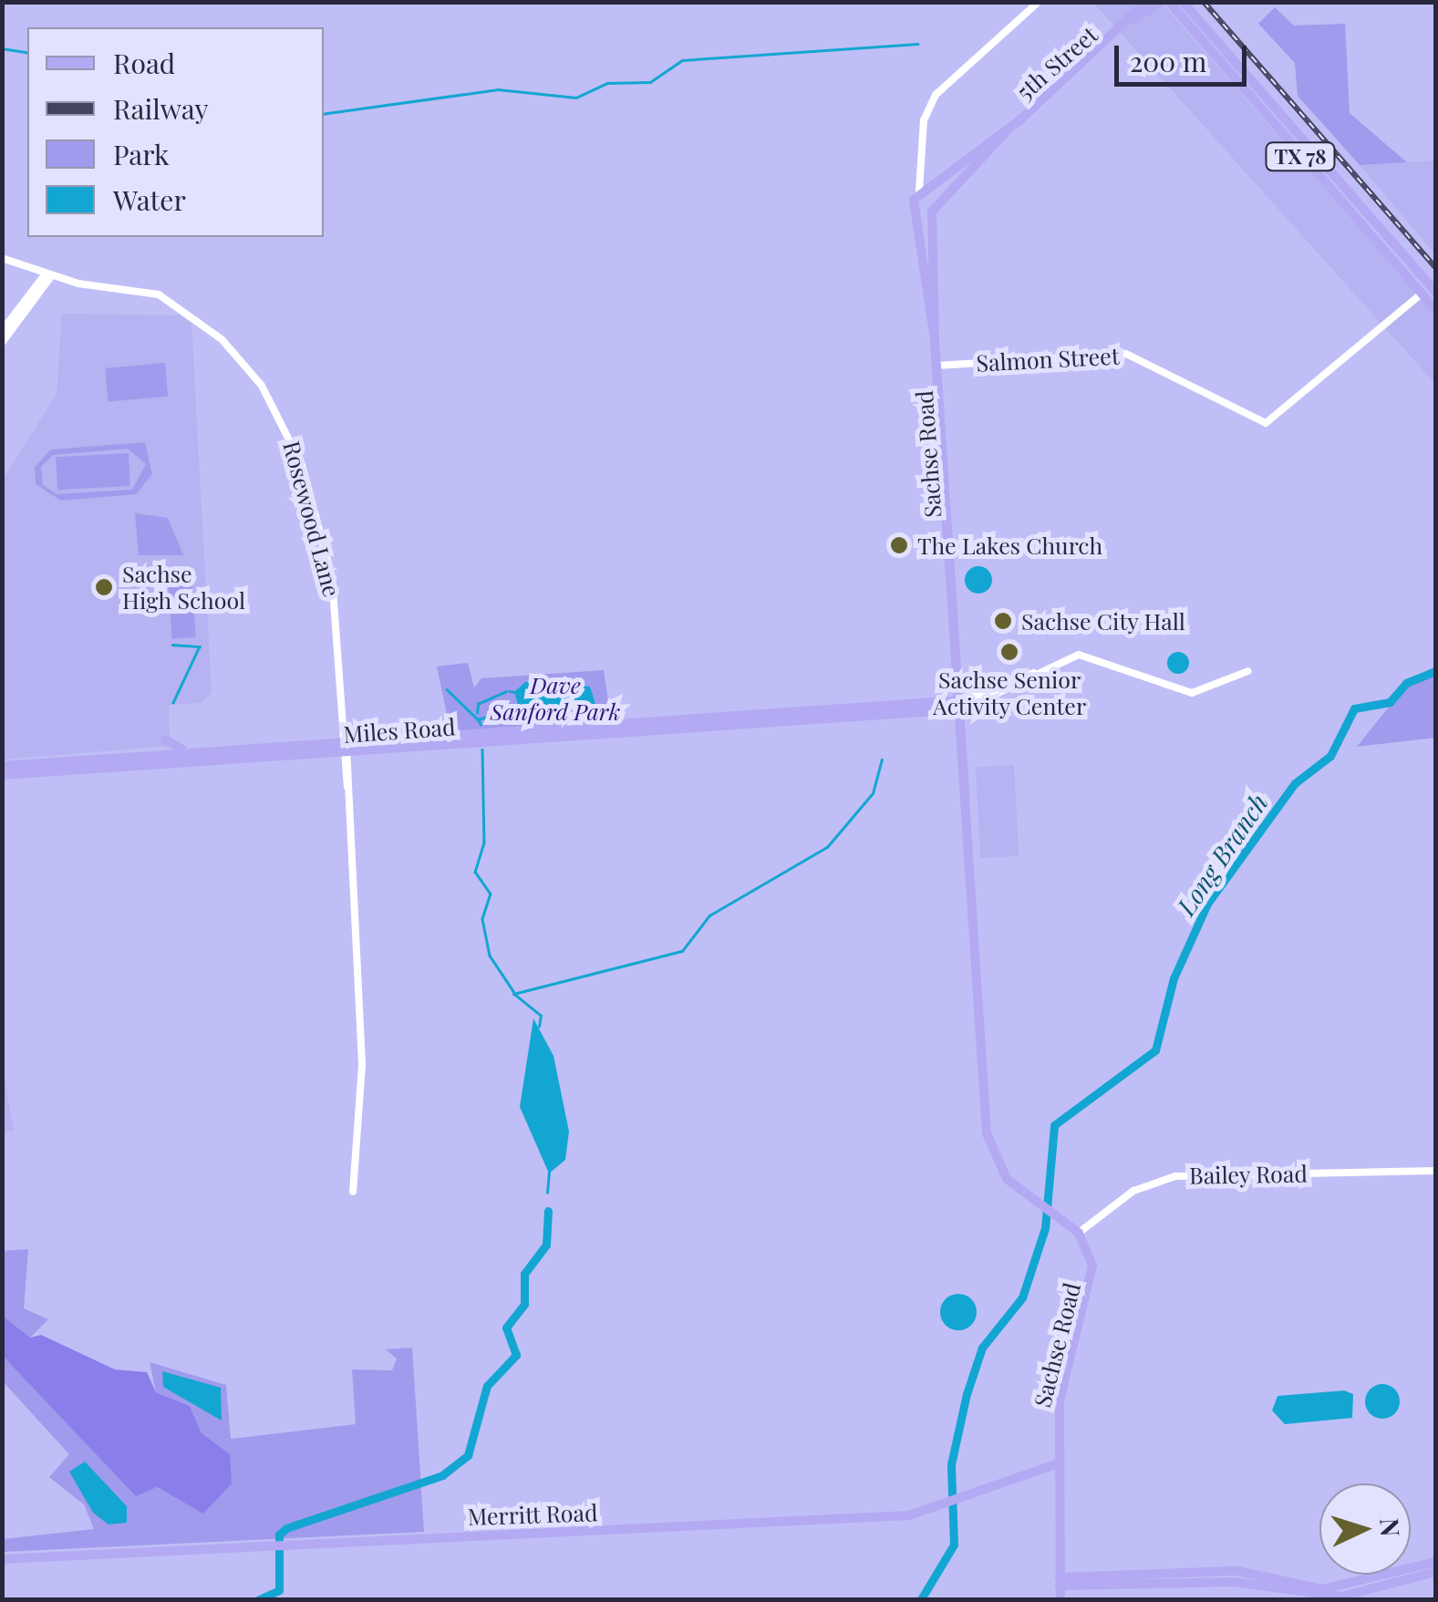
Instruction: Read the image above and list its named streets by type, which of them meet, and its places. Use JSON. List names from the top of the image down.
{
  "streets": {
    "main road": [
      "5th Street",
      "TX 78",
      "Sachse Road",
      "Miles Road",
      "Merritt Road"
    ],
    "street": ["Salmon Street", "Rosewood Lane", "Bailey Road"]
  },
  "crossings": [
    ["5th Street", "Sachse Road"],
    ["TX 78", "Salmon Street"],
    ["Salmon Street", "Sachse Road"],
    ["Sachse Road", "Miles Road"],
    ["Sachse Road", "Bailey Road"],
    ["Sachse Road", "Merritt Road"],
    ["Rosewood Lane", "Miles Road"]
  ],
  "water": ["Long Branch"],
  "parks": ["Dave Sanford Park"],
  "places": [
    "The Lakes Church",
    "Sachse High School",
    "Sachse City Hall",
    "Sachse Senior Activity Center"
  ],
  "legend": [
    "Road",
    "Railway",
    "Park",
    "Water"
  ],
  "scale_bar": "200 m",
  "north": "right"
}
